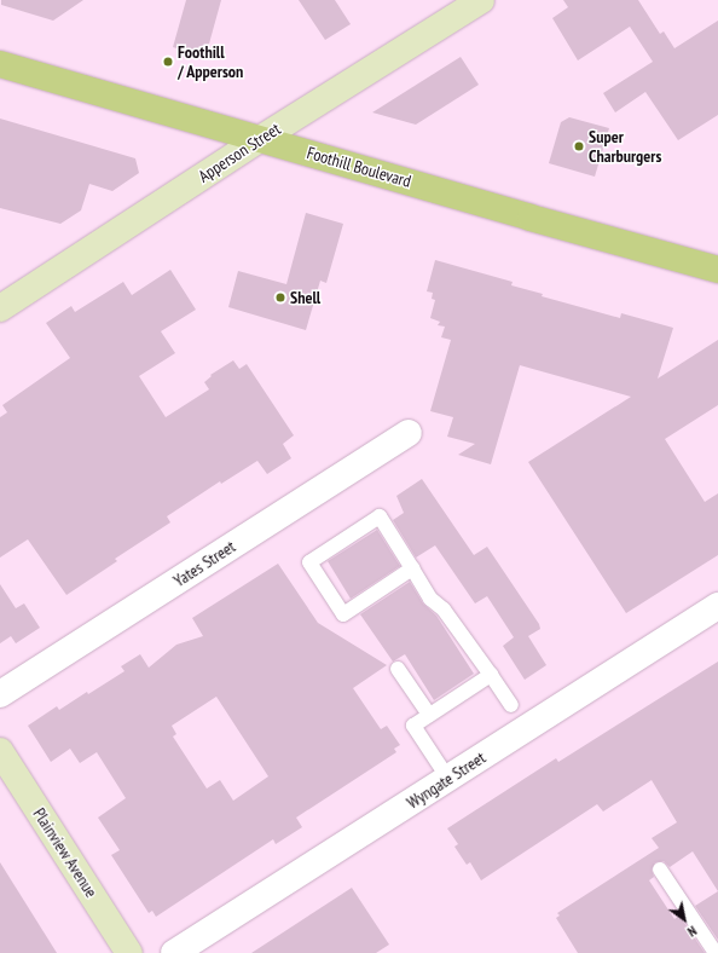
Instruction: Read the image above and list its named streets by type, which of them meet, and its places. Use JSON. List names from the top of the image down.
{
  "streets": {
    "main road": ["Foothill Boulevard"],
    "street": [
      "Apperson Street",
      "Yates Street",
      "Wyngate Street",
      "Plainview Avenue"
    ]
  },
  "crossings": [
    ["Apperson Street", "Foothill Boulevard"]
  ],
  "places": ["Foothill / Apperson", "Super Charburgers", "Shell"],
  "north": "bottom right"
}
